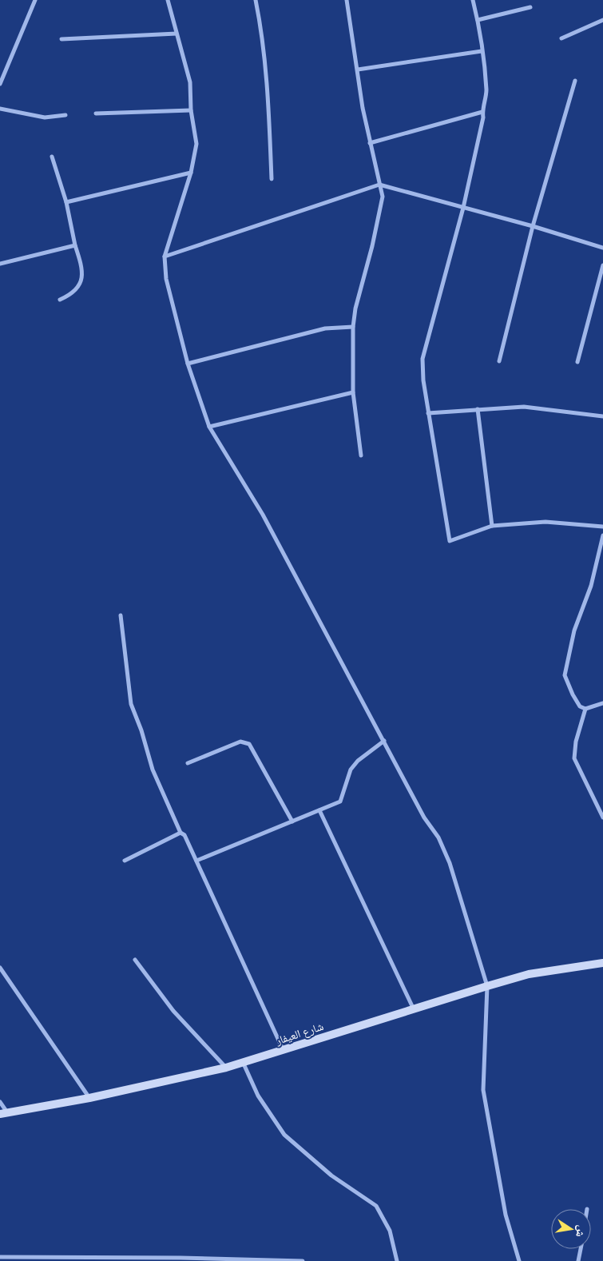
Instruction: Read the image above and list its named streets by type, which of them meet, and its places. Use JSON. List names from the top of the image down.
{
  "streets": {
    "main road": ["شارع العيفار"]
  },
  "north": "right"
}
